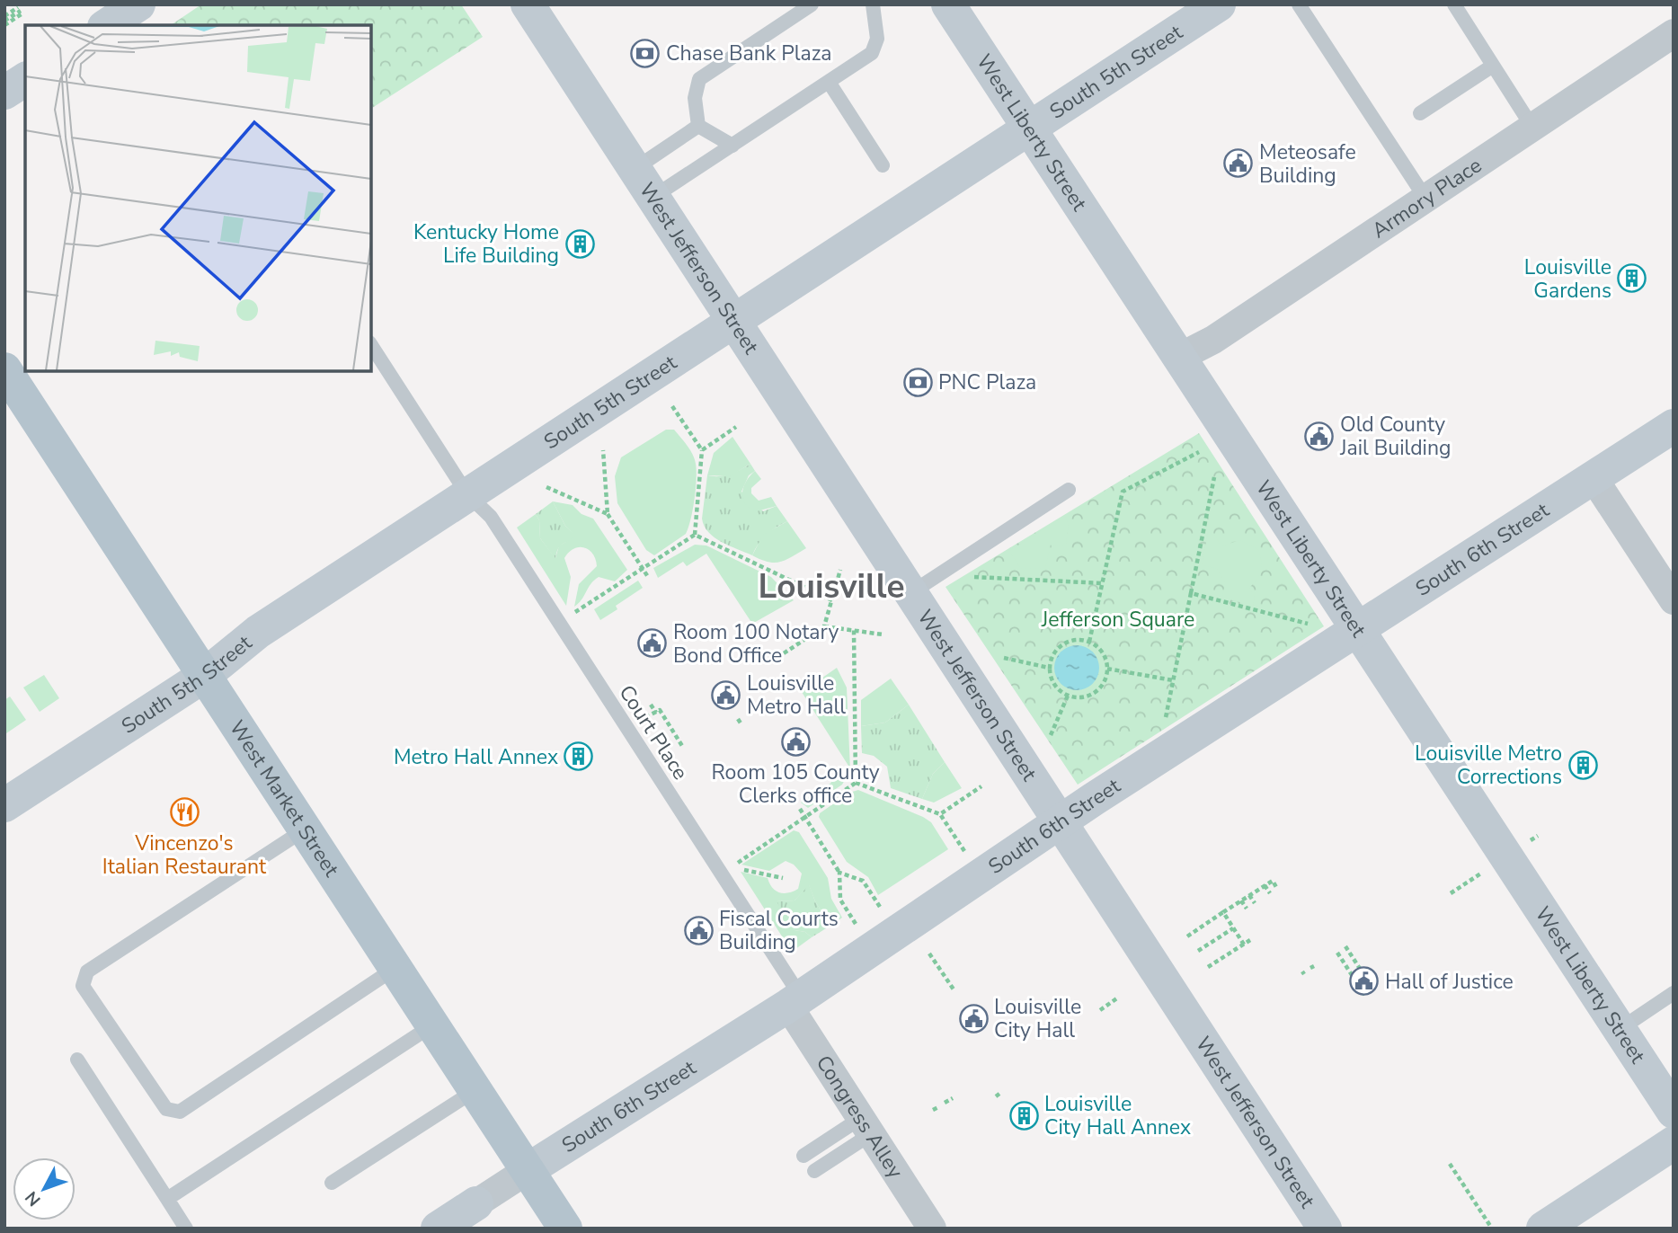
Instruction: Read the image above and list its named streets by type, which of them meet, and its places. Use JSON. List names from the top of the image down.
{
  "streets": {
    "main road": ["West Market Street"],
    "street": [
      "South 5th Street",
      "West Liberty Street",
      "Armory Place",
      "West Jefferson Street",
      "South 6th Street",
      "Congress Alley"
    ],
    "lane": ["Court Place"]
  },
  "crossings": [
    ["South 5th Street", "West Liberty Street"],
    ["South 5th Street", "West Jefferson Street"],
    ["South 5th Street", "Court Place"],
    ["South 5th Street", "West Market Street"],
    ["West Liberty Street", "Armory Place"],
    ["West Liberty Street", "South 6th Street"],
    ["West Jefferson Street", "South 6th Street"],
    ["South 6th Street", "Court Place"],
    ["South 6th Street", "West Market Street"],
    ["South 6th Street", "Congress Alley"],
    ["Court Place", "Congress Alley"]
  ],
  "districts": ["Louisville"],
  "parks": ["Jefferson Square"],
  "places": {
    "bank": ["Chase Bank Plaza", "PNC Plaza"],
    "public building": [
      "Meteosafe Building",
      "Old County Jail Building",
      "Room 100 Notary Bond Office",
      "Louisville Metro Hall",
      "Room 105 County Clerks office",
      "Fiscal Courts Building",
      "Hall of Justice",
      "Louisville City Hall"
    ],
    "building": [
      "Kentucky Home Life Building",
      "Louisville Gardens",
      "Metro Hall Annex",
      "Louisville Metro Corrections",
      "Louisville City Hall Annex"
    ],
    "restaurant": ["Vincenzo's Italian Restaurant"]
  },
  "north": "bottom left"
}
